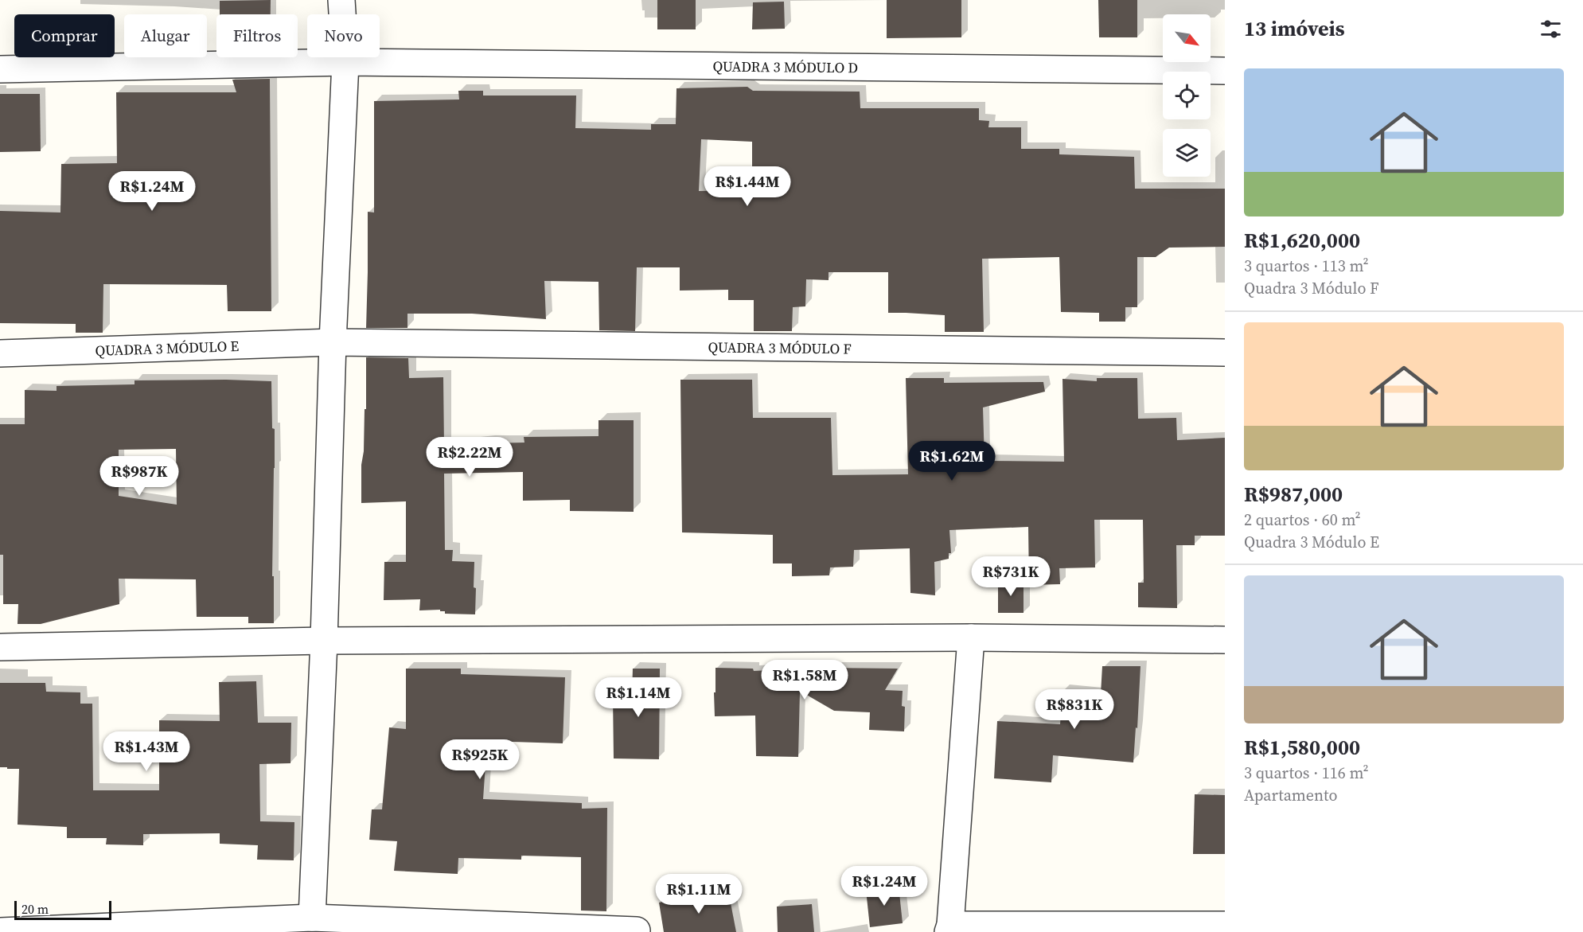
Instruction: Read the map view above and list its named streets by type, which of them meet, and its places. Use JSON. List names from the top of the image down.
{
  "streets": {
    "street": ["QUADRA 3 MÓDULO D", "QUADRA 3 MÓDULO F", "QUADRA 3 MÓDULO E"]
  },
  "crossings": [
    ["QUADRA 3 MÓDULO F", "QUADRA 3 MÓDULO E"]
  ],
  "scale_bar": "20 m",
  "north": "bottom right",
  "page": {
    "heading": "13 imóveis",
    "chip": [
      "Comprar",
      "Alugar",
      "Filtros",
      "Novo"
    ],
    "list": [
      {
        "name": "R$1,620,000",
        "note": "3 quartos · 113 m² · Quadra 3 Módulo F"
      },
      {
        "name": "R$987,000",
        "note": "2 quartos · 60 m² · Quadra 3 Módulo E"
      },
      {
        "name": "R$1,580,000",
        "note": "3 quartos · 116 m² · Apartamento"
      }
    ],
    "price": [
      "R$1.44M",
      "R$1.24M",
      "R$2.22M",
      "R$1.62M",
      "R$987K",
      "R$731K",
      "R$1.58M",
      "R$1.14M",
      "R$831K",
      "R$1.43M",
      "R$925K",
      "R$1.24M",
      "R$1.11M"
    ],
    "scale": "20 m"
  }
}
